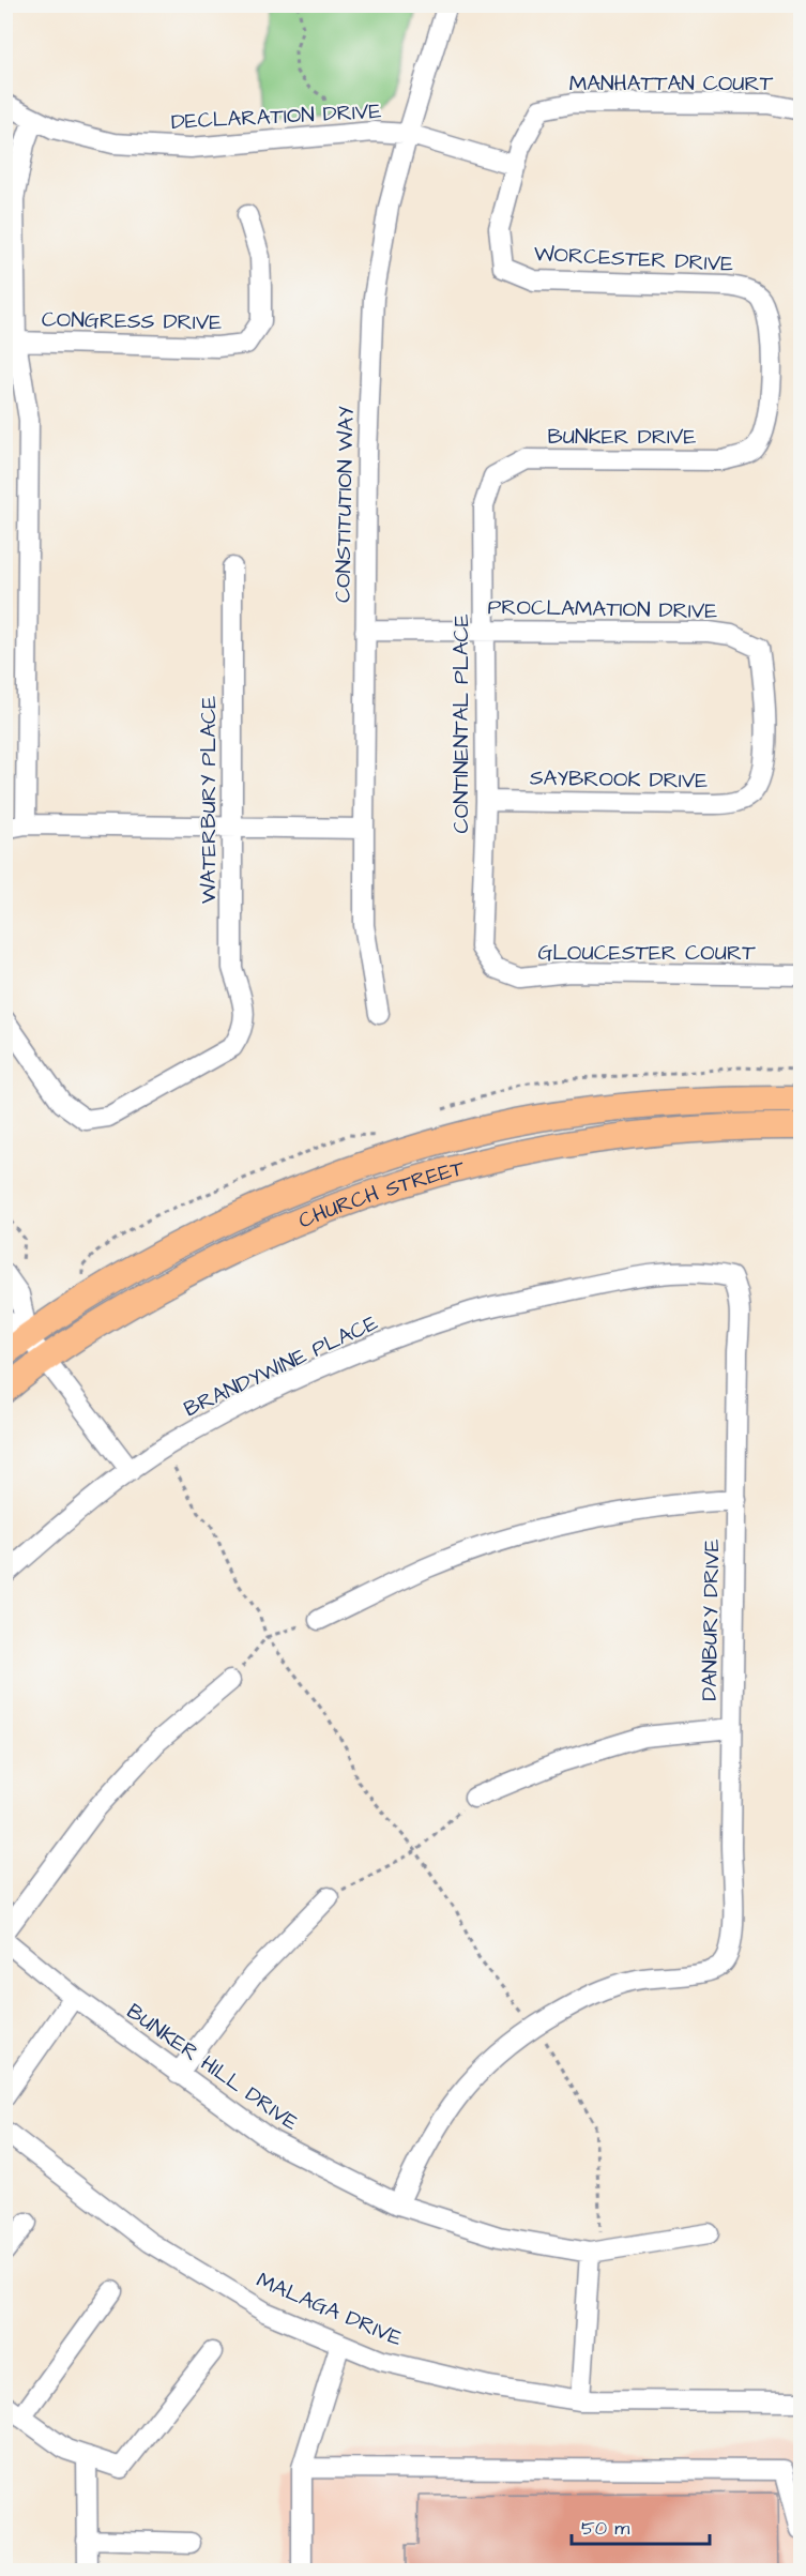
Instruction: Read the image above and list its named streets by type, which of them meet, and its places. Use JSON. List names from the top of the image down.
{
  "streets": {
    "main road": ["CHURCH STREET"],
    "street": [
      "MANHATTAN COURT",
      "DECLARATION DRIVE",
      "WORCESTER DRIVE",
      "CONGRESS DRIVE",
      "BUNKER DRIVE",
      "CONSTITUTION WAY",
      "PROCLAMATION DRIVE",
      "CONTINENTAL PLACE",
      "SAYBROOK DRIVE",
      "WATERBURY PLACE",
      "GLOUCESTER COURT",
      "BRANDYWINE PLACE",
      "DANBURY DRIVE",
      "BUNKER HILL DRIVE",
      "MALAGA DRIVE"
    ]
  },
  "crossings": [
    ["MANHATTAN COURT", "DECLARATION DRIVE"],
    ["MANHATTAN COURT", "WORCESTER DRIVE"],
    ["DECLARATION DRIVE", "WORCESTER DRIVE"],
    ["DECLARATION DRIVE", "CONSTITUTION WAY"],
    ["WORCESTER DRIVE", "BUNKER DRIVE"],
    ["BUNKER DRIVE", "CONTINENTAL PLACE"],
    ["CONSTITUTION WAY", "PROCLAMATION DRIVE"],
    ["PROCLAMATION DRIVE", "CONTINENTAL PLACE"],
    ["PROCLAMATION DRIVE", "SAYBROOK DRIVE"],
    ["CONTINENTAL PLACE", "SAYBROOK DRIVE"],
    ["CONTINENTAL PLACE", "GLOUCESTER COURT"],
    ["BRANDYWINE PLACE", "DANBURY DRIVE"]
  ],
  "scale_bar": "50 m"
}
